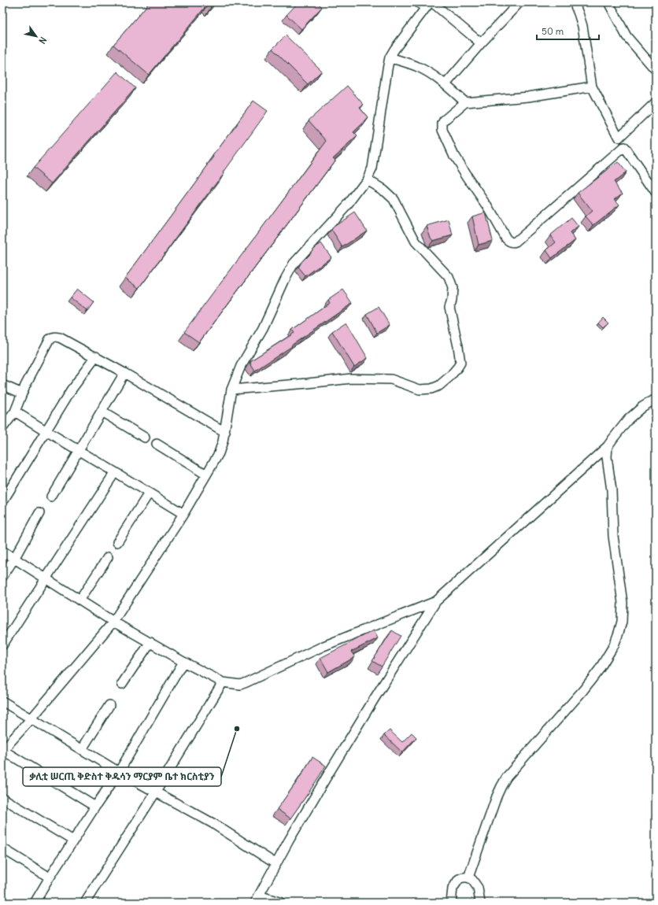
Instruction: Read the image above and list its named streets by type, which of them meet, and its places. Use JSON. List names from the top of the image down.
{
  "places": ["ቃሊቲ ሠርጢ ቅድስተ ቅዱሳን ማርያም ቤተ ክርስቲያን"],
  "scale_bar": "50 m",
  "north": "bottom right"
}
